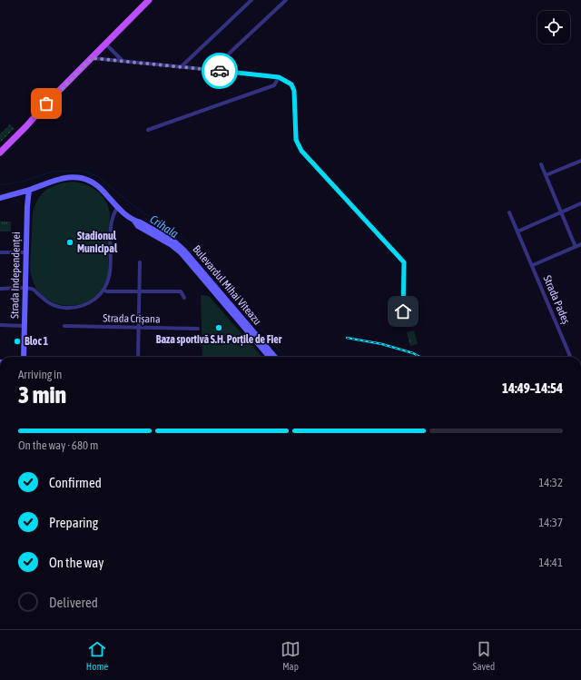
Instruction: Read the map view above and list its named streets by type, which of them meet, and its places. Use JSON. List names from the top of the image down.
{
  "streets": {
    "main road": ["Strada Independenței", "Bulevardul Mihai Viteazu"],
    "street": ["Strada Padeș", "Strada Crișana"]
  },
  "crossings": [
    ["Strada Independenței", "Bulevardul Mihai Viteazu"]
  ],
  "water": ["Crihala"],
  "places": ["Stadionul Municipal", "Baza sportivă S.H. Porțile de Fier", "Bloc 1"],
  "page": {
    "heading": ["3 min", "Arriving in", "14:49–14:54"],
    "bar": "On the way · 680 m",
    "list": [
      ["Confirmed", "14:32"],
      ["Preparing", "14:37"],
      ["On the way", "14:41"],
      "Delivered"
    ],
    "tabs": ["Home", "Map", "Saved"]
  }
}
